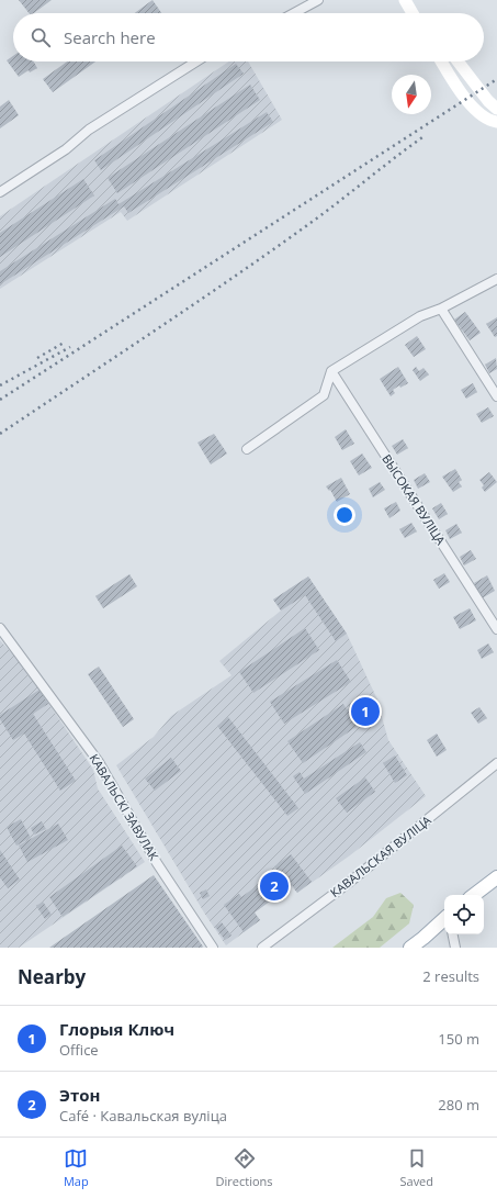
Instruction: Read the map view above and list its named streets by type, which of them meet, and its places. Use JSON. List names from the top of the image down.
{
  "streets": {
    "street": ["ВЫСОКАЯ ВУЛІЦА", "КАВАЛЬСКІ ЗАВУЛАК", "КАВАЛЬСКАЯ ВУЛІЦА"]
  },
  "north": "bottom",
  "page": {
    "search": "Search here",
    "pins": ["1", "2"],
    "heading": ["Nearby", "2 results"],
    "list": [
      {
        "mark": "1",
        "name": "Глорыя Ключ",
        "note": "Office",
        "value": "150 m"
      },
      {
        "mark": "2",
        "name": "Этон",
        "note": "Café · Кавальская вуліца",
        "value": "280 m"
      }
    ],
    "nav": ["Map", "Directions", "Saved"]
  }
}
